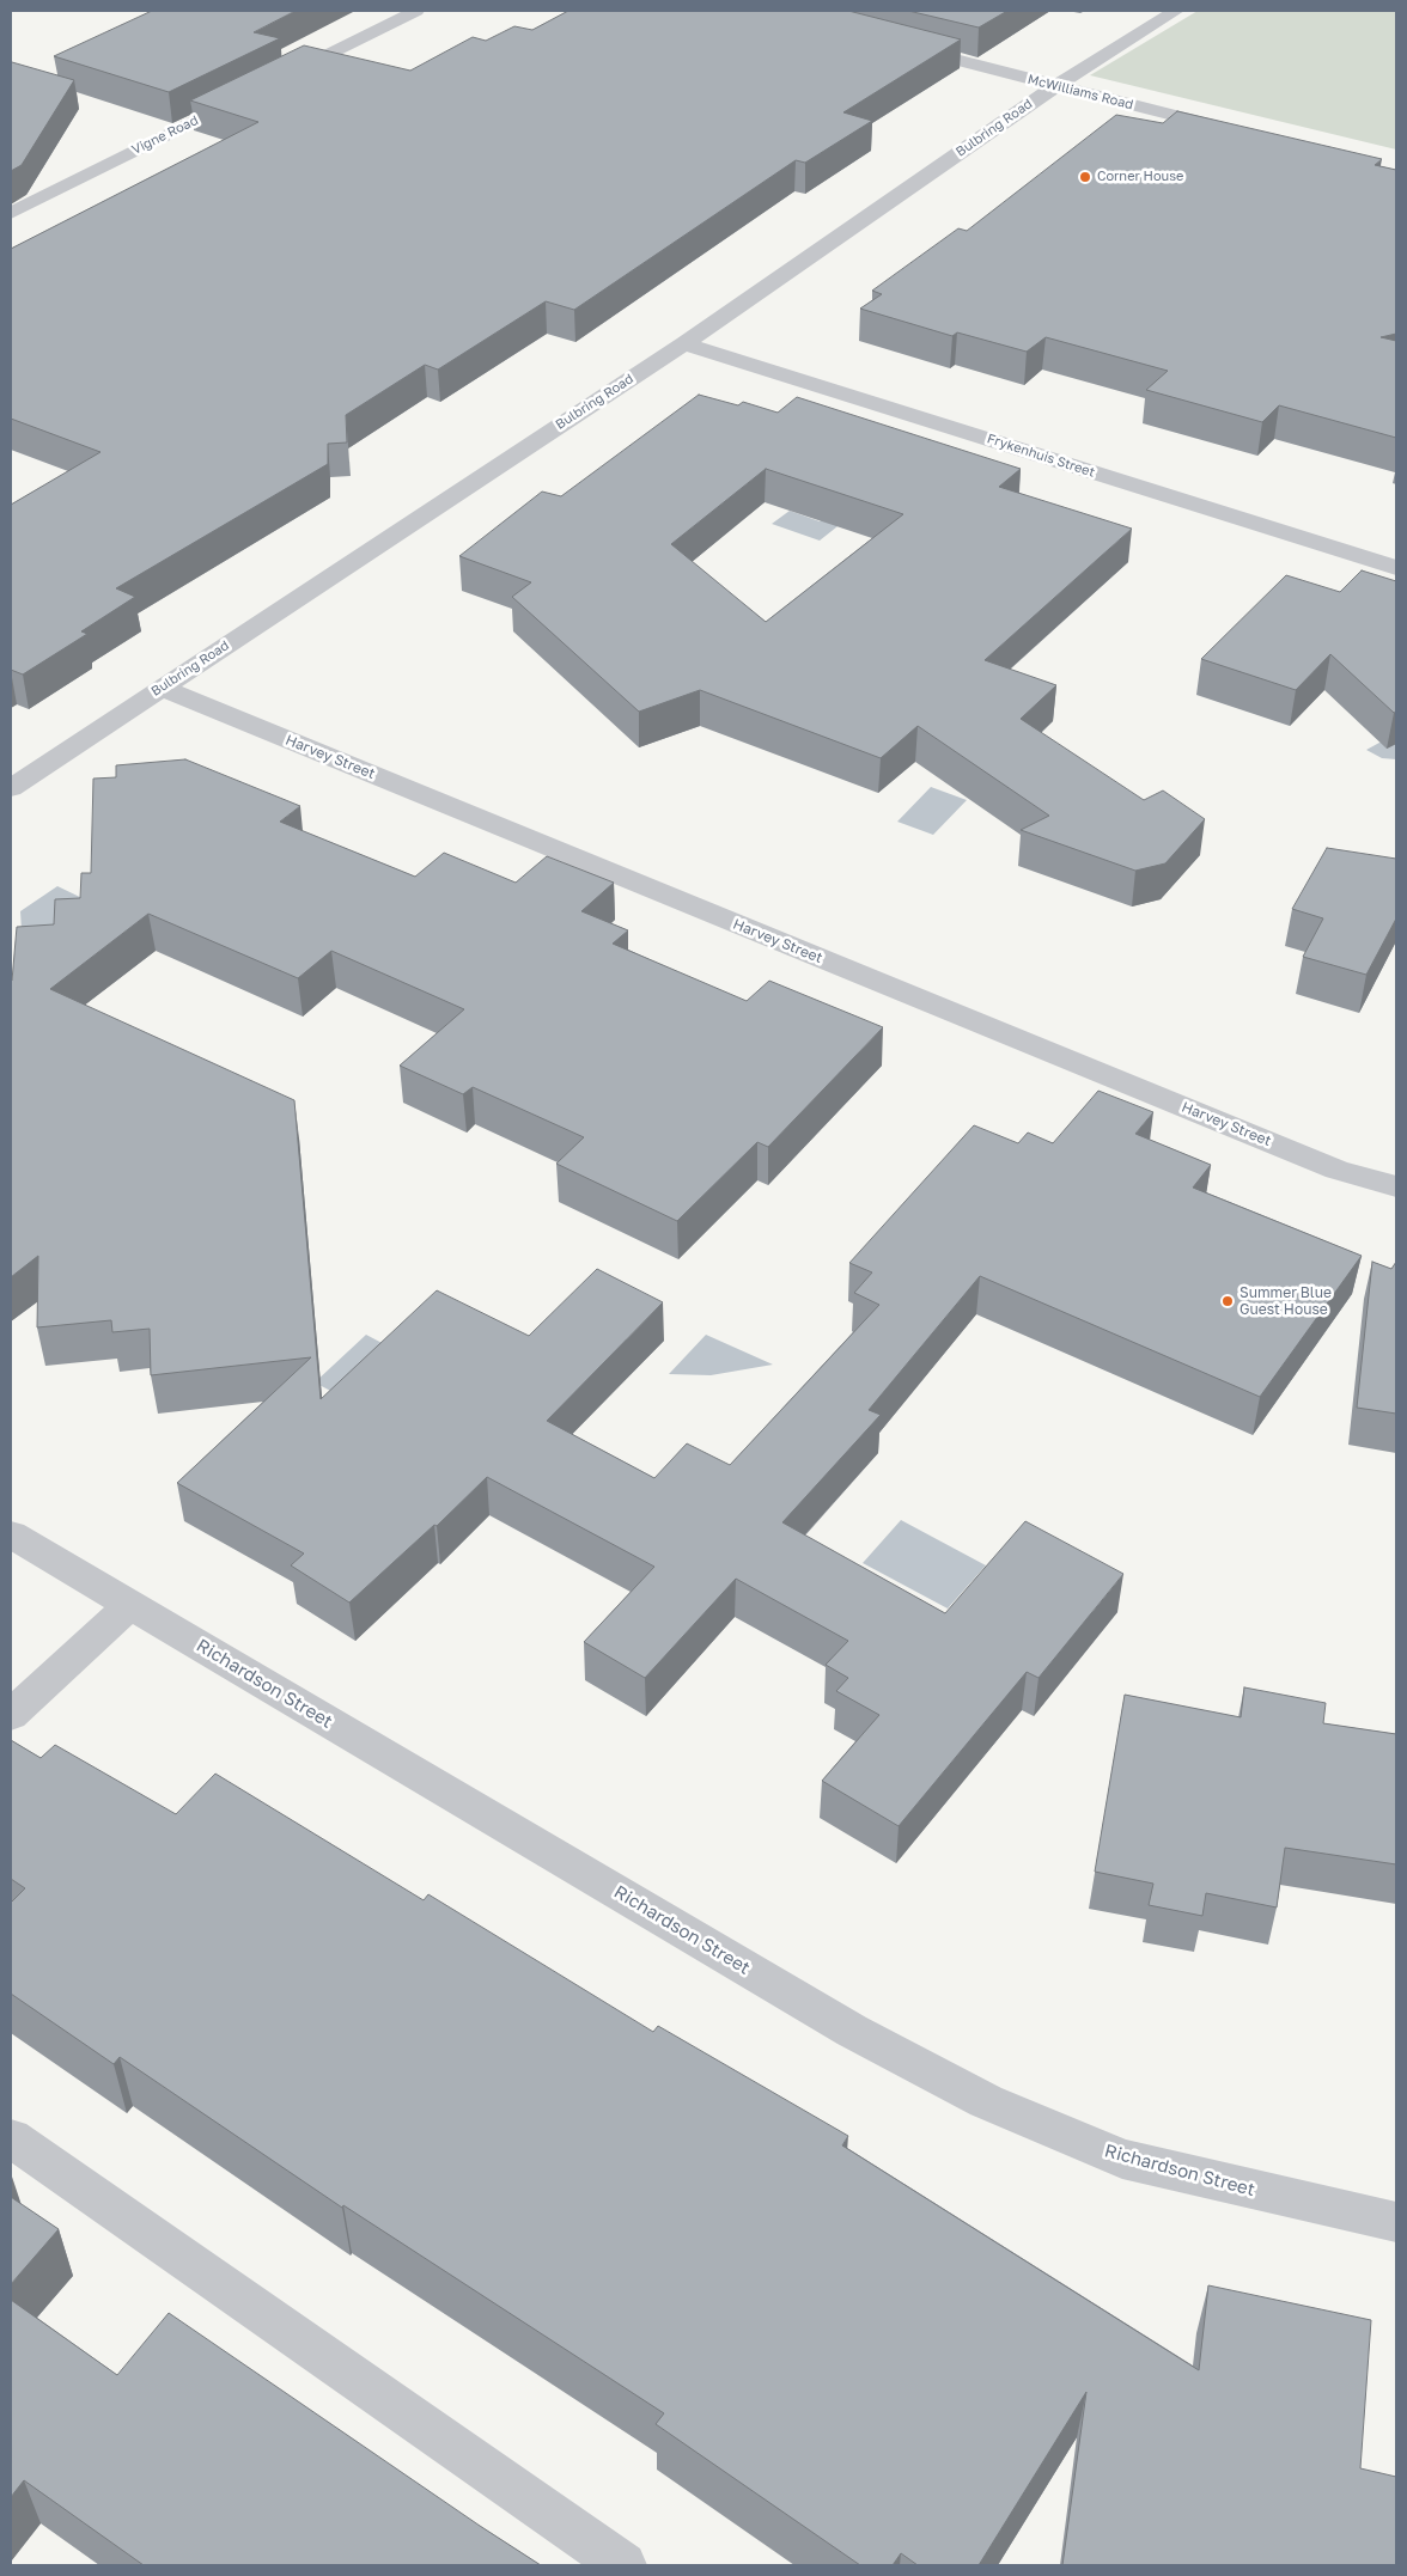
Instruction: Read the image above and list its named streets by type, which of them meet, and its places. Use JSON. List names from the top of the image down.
{
  "streets": {
    "street": [
      "McWilliams Road",
      "Bulbring Road",
      "Vigne Road",
      "Frykenhuis Street",
      "Harvey Street",
      "Richardson Street"
    ]
  },
  "crossings": [
    ["McWilliams Road", "Bulbring Road"],
    ["Bulbring Road", "Frykenhuis Street"],
    ["Bulbring Road", "Harvey Street"]
  ],
  "places": ["Corner House", "Summer Blue Guest House"]
}
